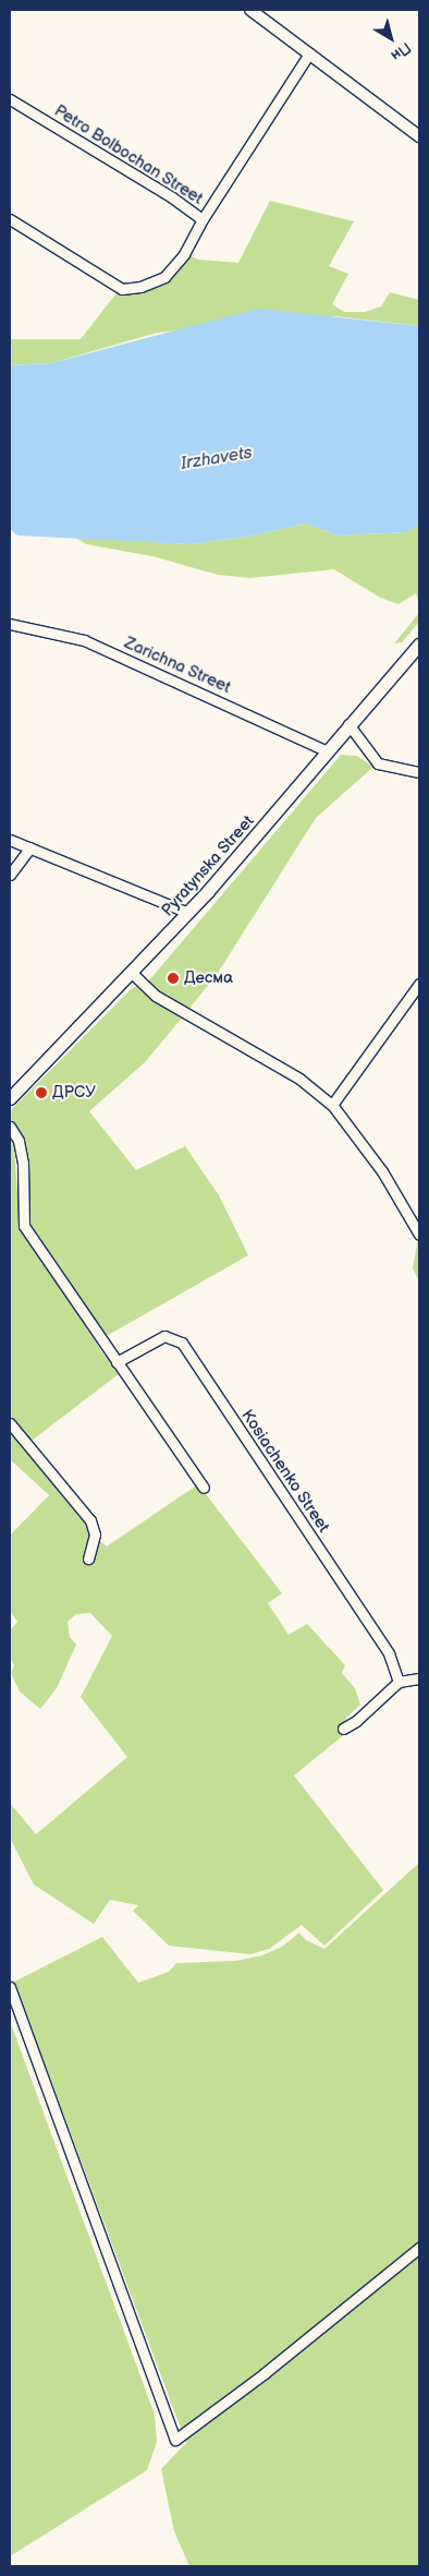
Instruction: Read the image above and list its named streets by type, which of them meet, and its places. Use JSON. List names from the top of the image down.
{
  "streets": {
    "main road": ["Pyratynska Street"],
    "street": ["Petro Bolbochan Street", "Zarichna Street", "Kosiachenko Street"]
  },
  "crossings": [
    ["Zarichna Street", "Pyratynska Street"]
  ],
  "water": ["Irzhavets"],
  "places": ["Десма", "ДРСУ"],
  "north": "bottom right"
}
